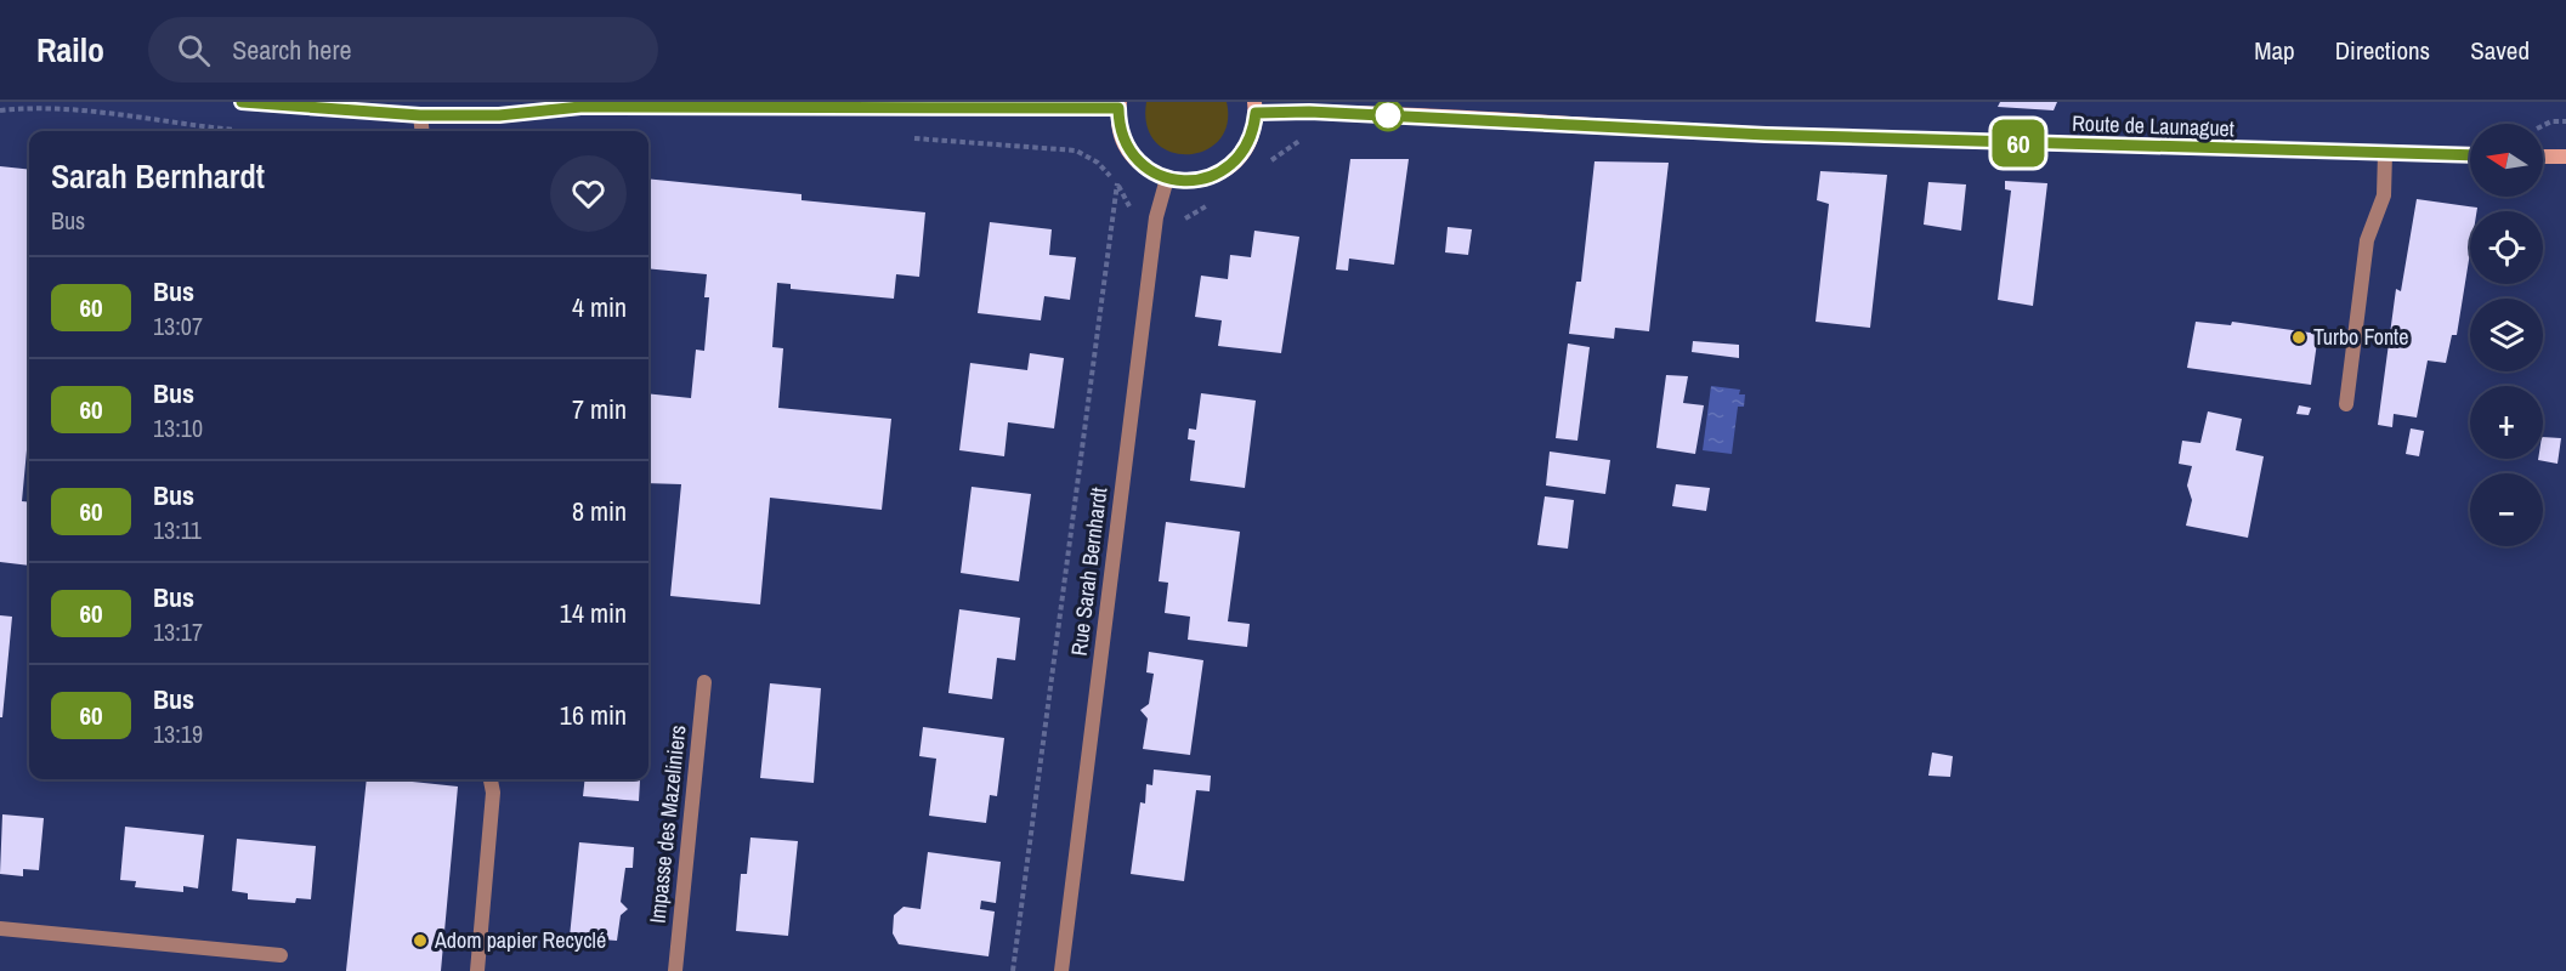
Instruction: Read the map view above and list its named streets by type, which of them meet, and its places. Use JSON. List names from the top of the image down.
{
  "streets": {
    "main road": ["Route de Launaguet"],
    "street": ["Rue Sarah Bernhardt", "Impasse des Mazeliniers"]
  },
  "places": ["Turbo Fonte", "Adom papier Recyclé"],
  "lines": ["bus line 60"],
  "north": "left",
  "page": {
    "header": "Railo",
    "search": "Search here",
    "nav": ["Map", "Directions", "Saved"],
    "on_map": "60",
    "map_buttons": ["+", "−"],
    "heading": ["Sarah Bernhardt", "Bus"],
    "list": [
      {
        "mark": "60",
        "name": "Bus",
        "note": "13:07",
        "value": "4 min"
      },
      {
        "mark": "60",
        "name": "Bus",
        "note": "13:10",
        "value": "7 min"
      },
      {
        "mark": "60",
        "name": "Bus",
        "note": "13:11",
        "value": "8 min"
      },
      {
        "mark": "60",
        "name": "Bus",
        "note": "13:17",
        "value": "14 min"
      },
      {
        "mark": "60",
        "name": "Bus",
        "note": "13:19",
        "value": "16 min"
      }
    ]
  }
}
